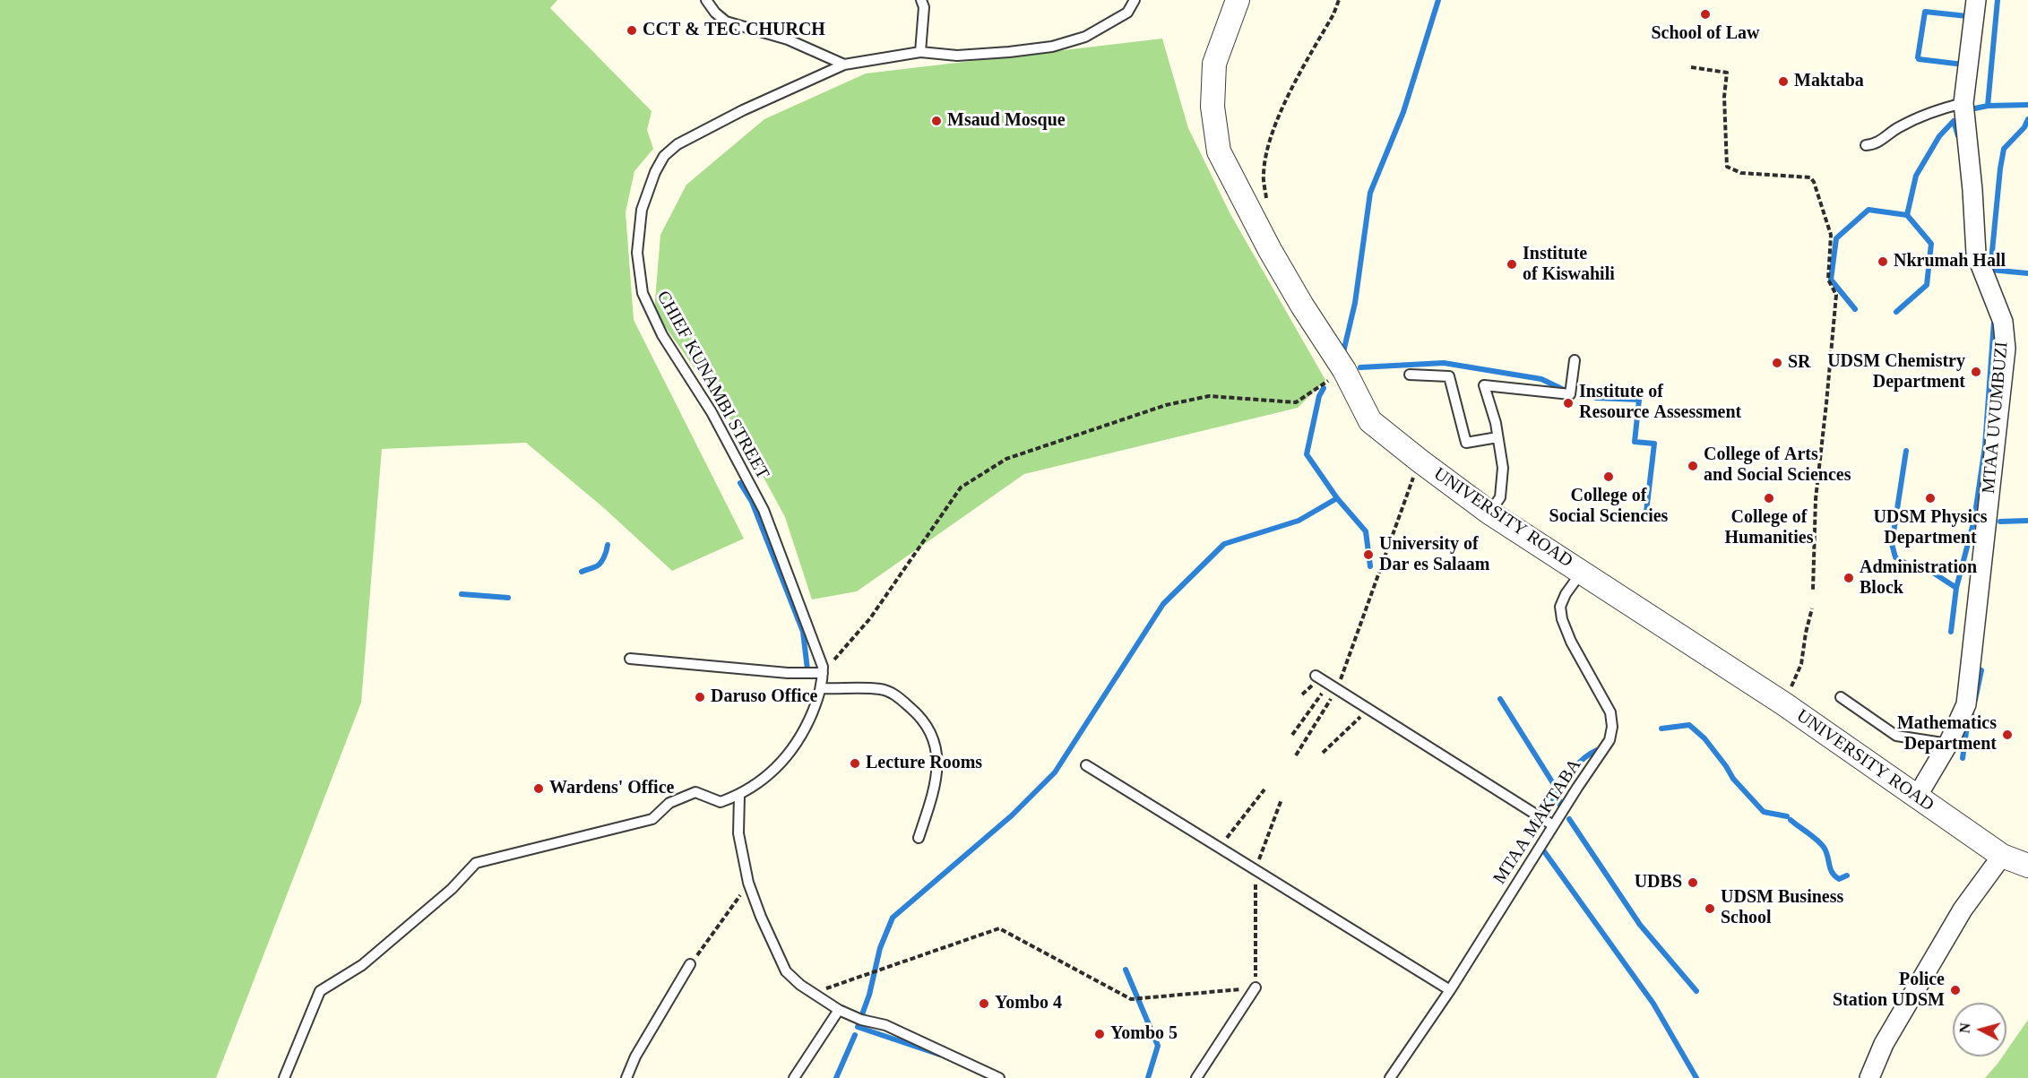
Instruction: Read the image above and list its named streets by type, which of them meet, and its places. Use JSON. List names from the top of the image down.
{
  "streets": {
    "street": ["MTAA UVUMBUZI", "UNIVERSITY ROAD"],
    "lane": ["CHIEF KUNAMBI STREET", "MTAA MAKTABA"]
  },
  "crossings": [
    ["MTAA UVUMBUZI", "UNIVERSITY ROAD"],
    ["UNIVERSITY ROAD", "MTAA MAKTABA"]
  ],
  "places": [
    "School of Law",
    "CCT & TEC CHURCH",
    "Maktaba",
    "Msaud Mosque",
    "Nkrumah Hall",
    "Institute of Kiswahili",
    "SR",
    "UDSM Chemistry Department",
    "Institute of Resource Assessment",
    "College of Arts and Social Sciences",
    "College of Social Sciencies",
    "College of Humanities",
    "UDSM Physics Department",
    "University of Dar es Salaam",
    "Administration Block",
    "Daruso Office",
    "Mathematics Department",
    "Lecture Rooms",
    "Wardens' Office",
    "UDBS",
    "UDSM Business School",
    "Police Station UDSM",
    "Yombo 4",
    "Yombo 5"
  ],
  "north": "left"
}
